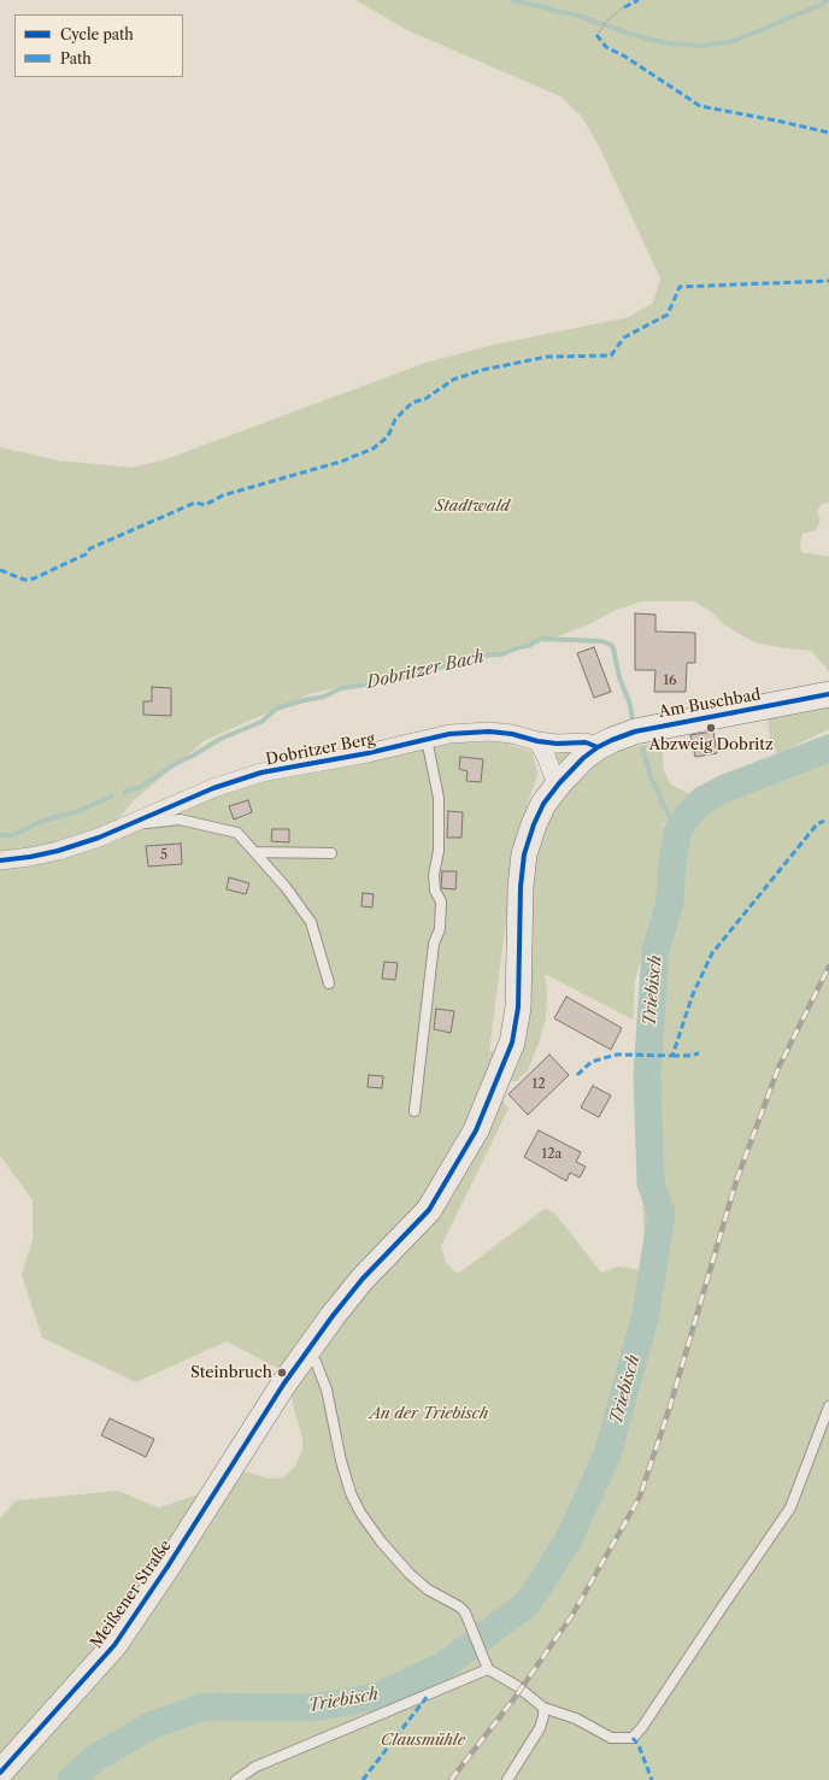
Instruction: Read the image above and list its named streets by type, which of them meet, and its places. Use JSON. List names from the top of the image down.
{
  "streets": {
    "main road": ["Am Buschbad", "Meißener Straße"],
    "street": ["Dobritzer Berg"]
  },
  "crossings": [
    ["Am Buschbad", "Dobritzer Berg"],
    ["Am Buschbad", "Meißener Straße"]
  ],
  "water": ["Dobritzer Bach", "Triebisch"],
  "parks": ["Stadtwald", "An der Triebisch", "Clausmühle"],
  "places": ["Abzweig Dobritz", "Steinbruch"],
  "house_numbers": [
    "16",
    "5",
    "12",
    "12a"
  ],
  "legend": ["Cycle path", "Path"]
}
